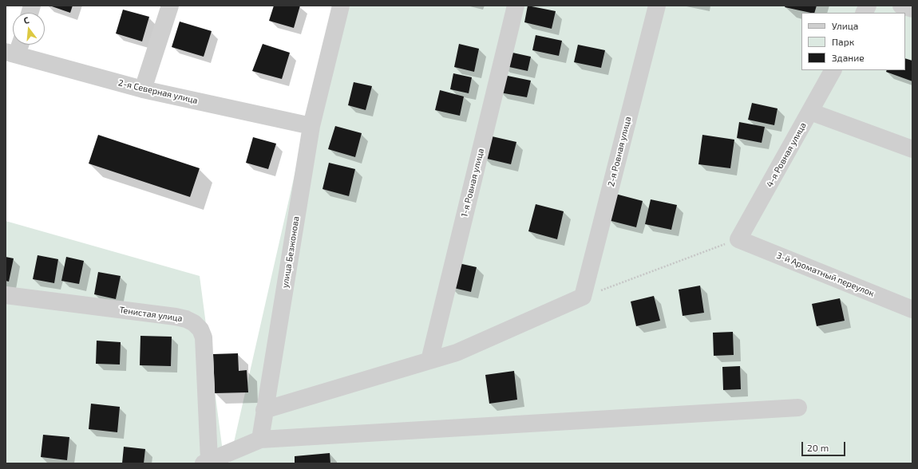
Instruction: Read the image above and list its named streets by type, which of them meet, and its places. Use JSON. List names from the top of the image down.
{
  "streets": {
    "street": [
      "2-я Северная улица",
      "2-я Ровная улица",
      "4-я Ровная улица",
      "1-я Ровная улица",
      "улица Безжонова",
      "3-й Ароматный переулок",
      "Тенистая улица"
    ]
  },
  "crossings": [
    ["2-я Северная улица", "улица Безжонова"],
    ["4-я Ровная улица", "3-й Ароматный переулок"]
  ],
  "legend": ["Улица", "Парк", "Здание"],
  "scale_bar": "20 m",
  "north": "top"
}
